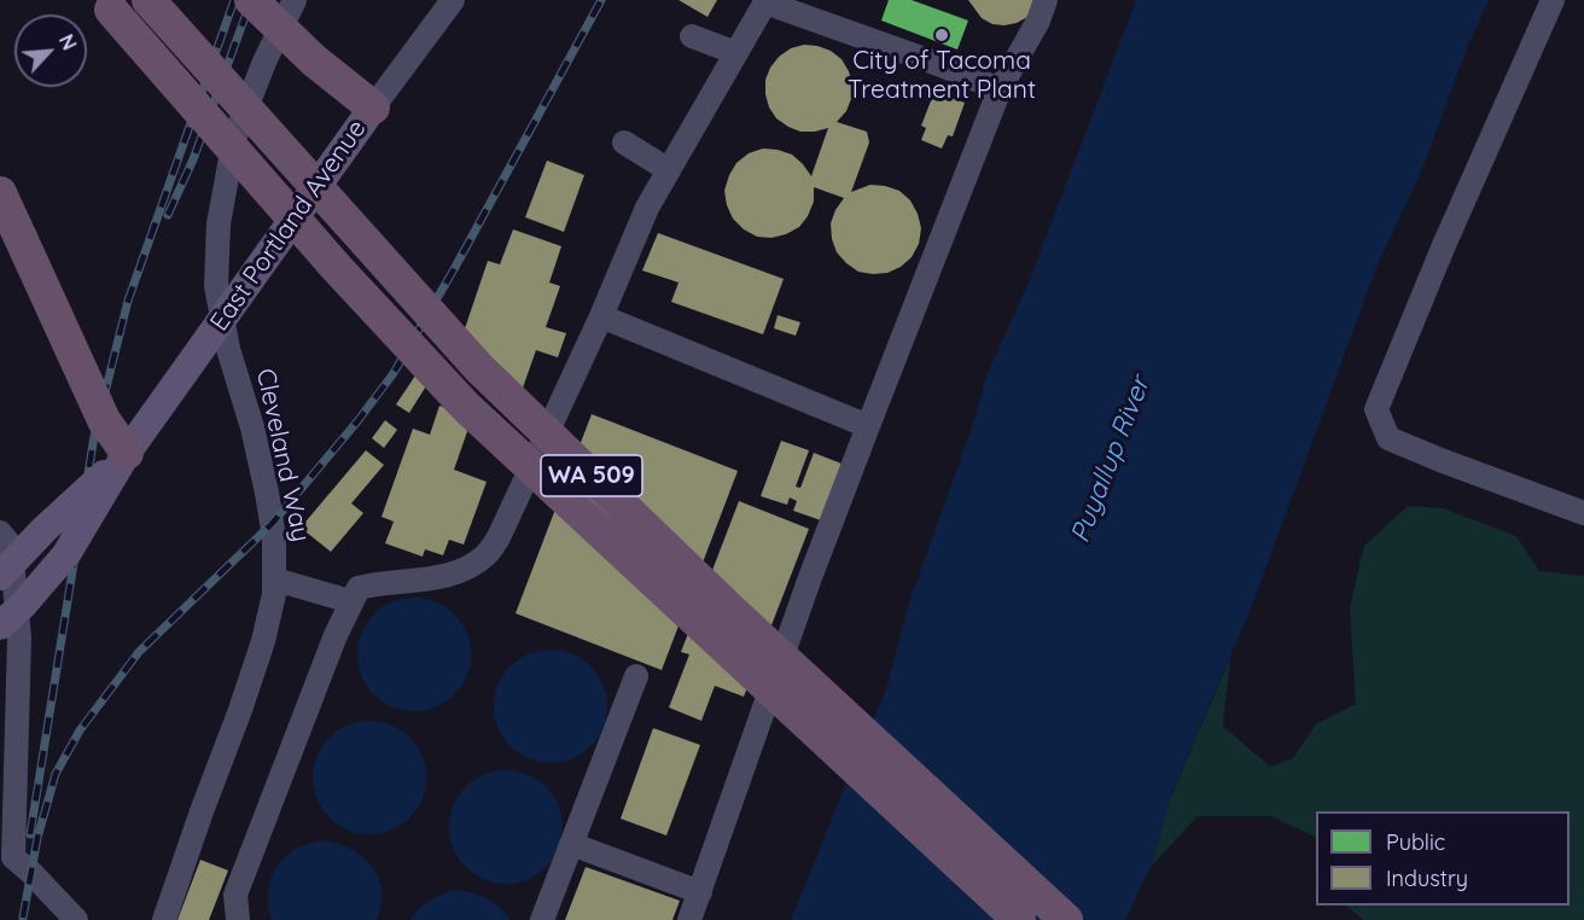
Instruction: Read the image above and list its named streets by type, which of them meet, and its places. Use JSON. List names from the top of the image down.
{
  "streets": {
    "highway": ["WA 509"],
    "main road": ["East Portland Avenue"],
    "street": ["Cleveland Way"]
  },
  "water": ["Puyallup River"],
  "places": ["City of Tacoma Treatment Plant"],
  "legend": ["Public", "Industry"],
  "north": "top right"
}
